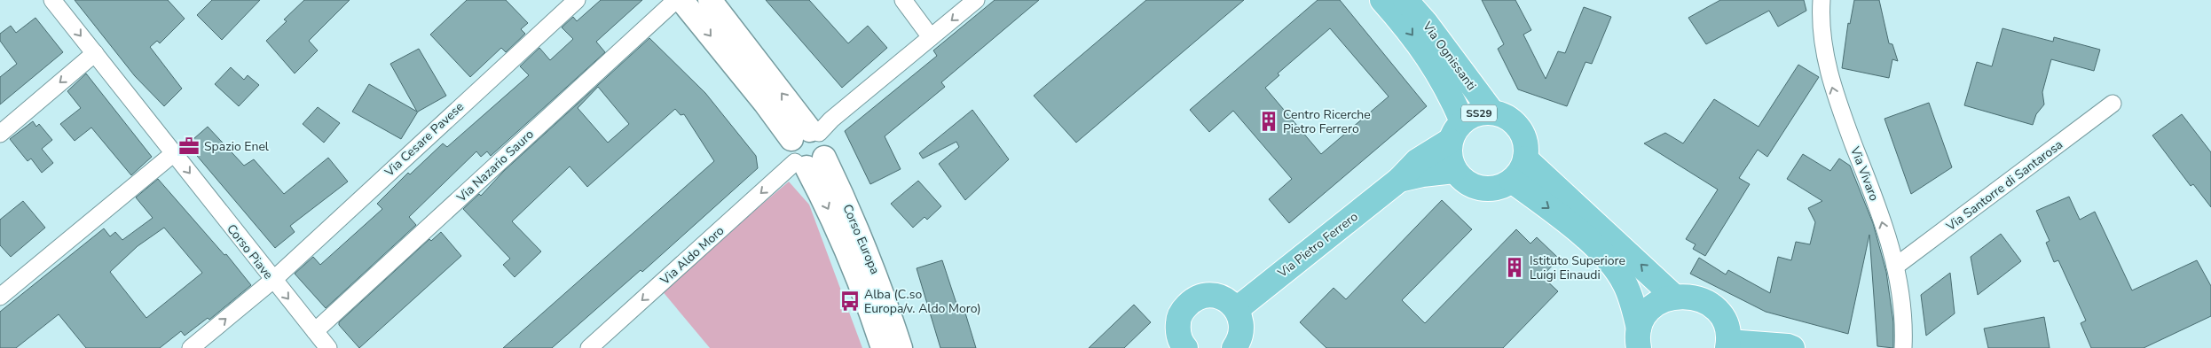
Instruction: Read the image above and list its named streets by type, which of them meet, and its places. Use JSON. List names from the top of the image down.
{
  "streets": {
    "main road": [
      "Via Ognissanti",
      "SS29",
      "Corso Europa",
      "Via Pietro Ferrero"
    ],
    "street": [
      "Via Cesare Pavese",
      "Via Nazario Sauro",
      "Via Vivaro",
      "Via Santorre di Santarosa",
      "Corso Piave",
      "Via Aldo Moro"
    ]
  },
  "crossings": [
    ["Via Ognissanti", "SS29"],
    ["SS29", "Via Pietro Ferrero"],
    ["Via Cesare Pavese", "Corso Piave"],
    ["Via Nazario Sauro", "Corso Piave"],
    ["Via Vivaro", "Via Santorre di Santarosa"],
    ["Corso Europa", "Via Aldo Moro"]
  ],
  "one_way": ["Via Vivaro", "Corso Piave", "Via Aldo Moro"],
  "places": {
    "building": ["Centro Ricerche Pietro Ferrero", "Istituto Superiore Luigi Einaudi"],
    "office": ["Spazio Enel"],
    "bus stop": ["Alba (C.so Europa/v. Aldo Moro)"]
  }
}
